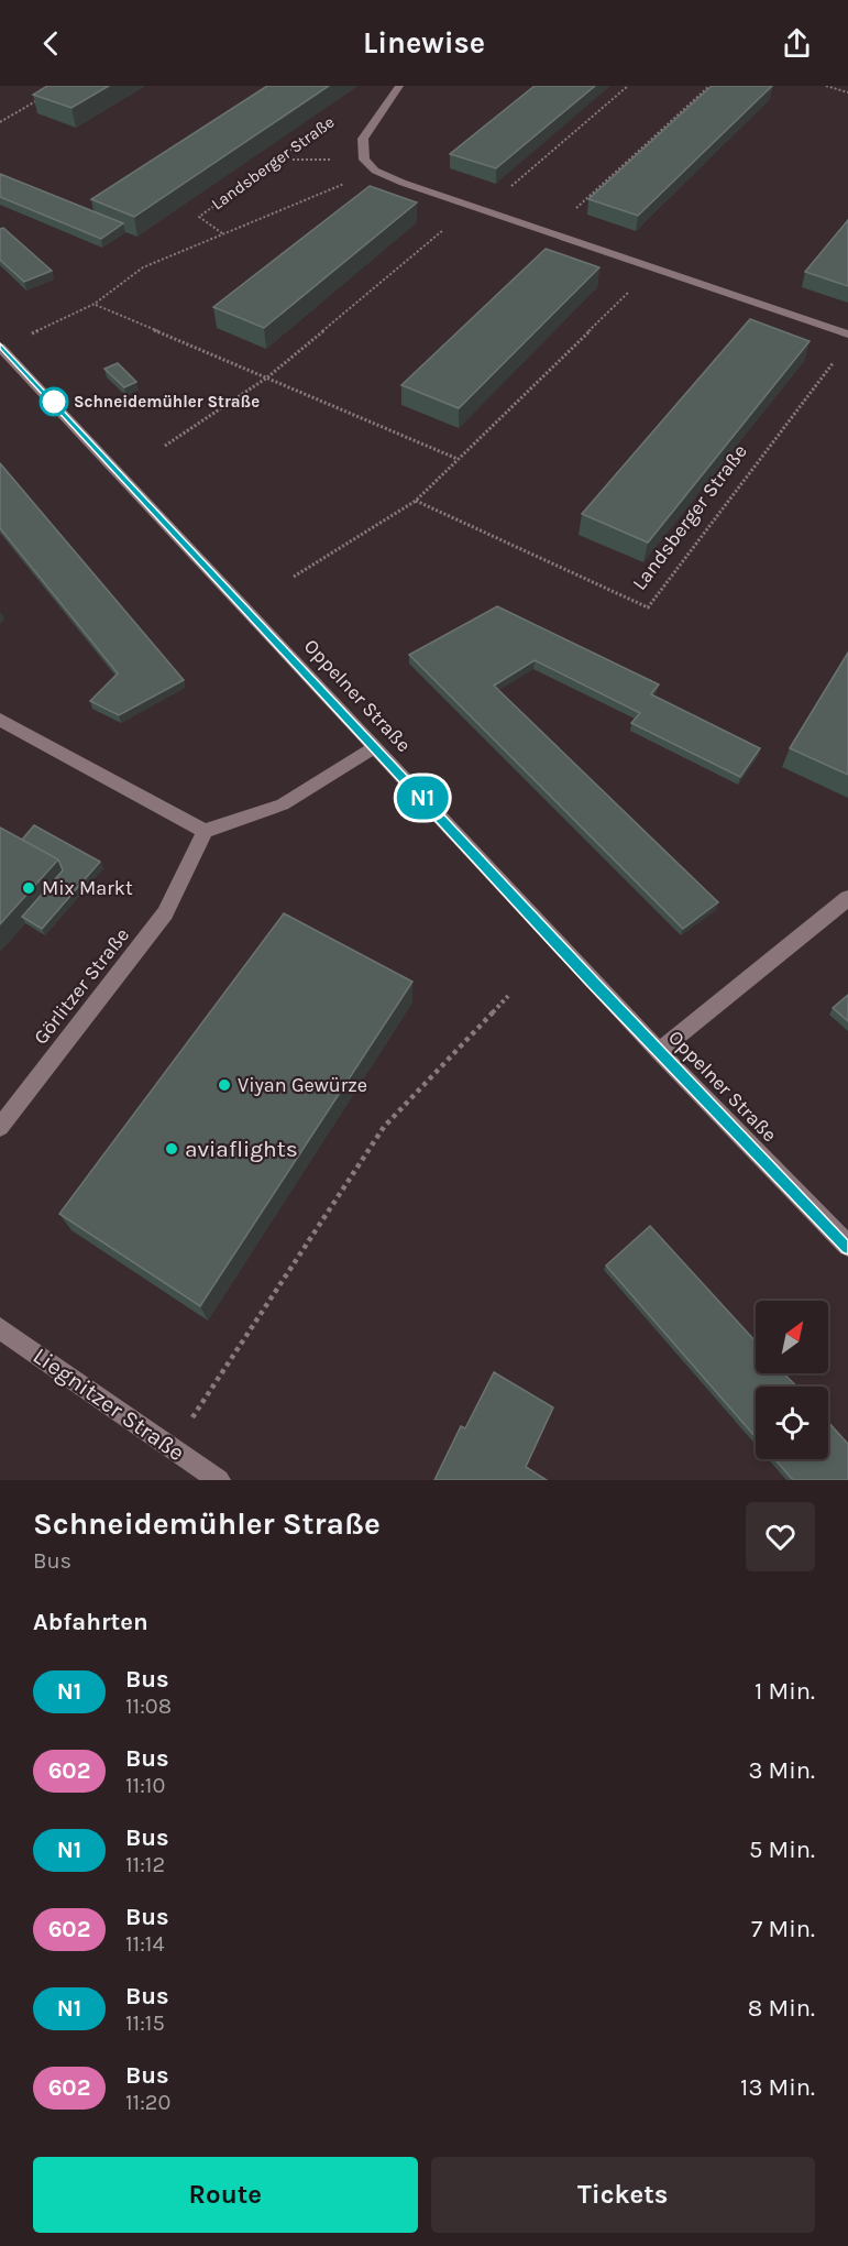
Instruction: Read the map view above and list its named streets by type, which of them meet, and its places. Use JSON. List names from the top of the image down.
{
  "streets": {
    "street": [
      "Landsberger Straße",
      "Oppelner Straße",
      "Görlitzer Straße",
      "Liegnitzer Straße"
    ]
  },
  "places": [
    "Schneidemühler Straße",
    "Mix Markt",
    "Viyan Gewürze",
    "aviaflights"
  ],
  "lines": ["bus line N1"],
  "north": "top right",
  "page": {
    "header": "Linewise",
    "on_map": "N1",
    "heading": [
      ["Schneidemühler Straße", "Bus"],
      "Abfahrten"
    ],
    "list": [
      {
        "mark": "N1",
        "name": "Bus",
        "note": "11:08",
        "value": "1 Min."
      },
      {
        "mark": "602",
        "name": "Bus",
        "note": "11:10",
        "value": "3 Min."
      },
      {
        "mark": "N1",
        "name": "Bus",
        "note": "11:12",
        "value": "5 Min."
      },
      {
        "mark": "602",
        "name": "Bus",
        "note": "11:14",
        "value": "7 Min."
      },
      {
        "mark": "N1",
        "name": "Bus",
        "note": "11:15",
        "value": "8 Min."
      },
      {
        "mark": "602",
        "name": "Bus",
        "note": "11:20",
        "value": "13 Min."
      }
    ],
    "buttons": ["Route", "Tickets"]
  }
}
